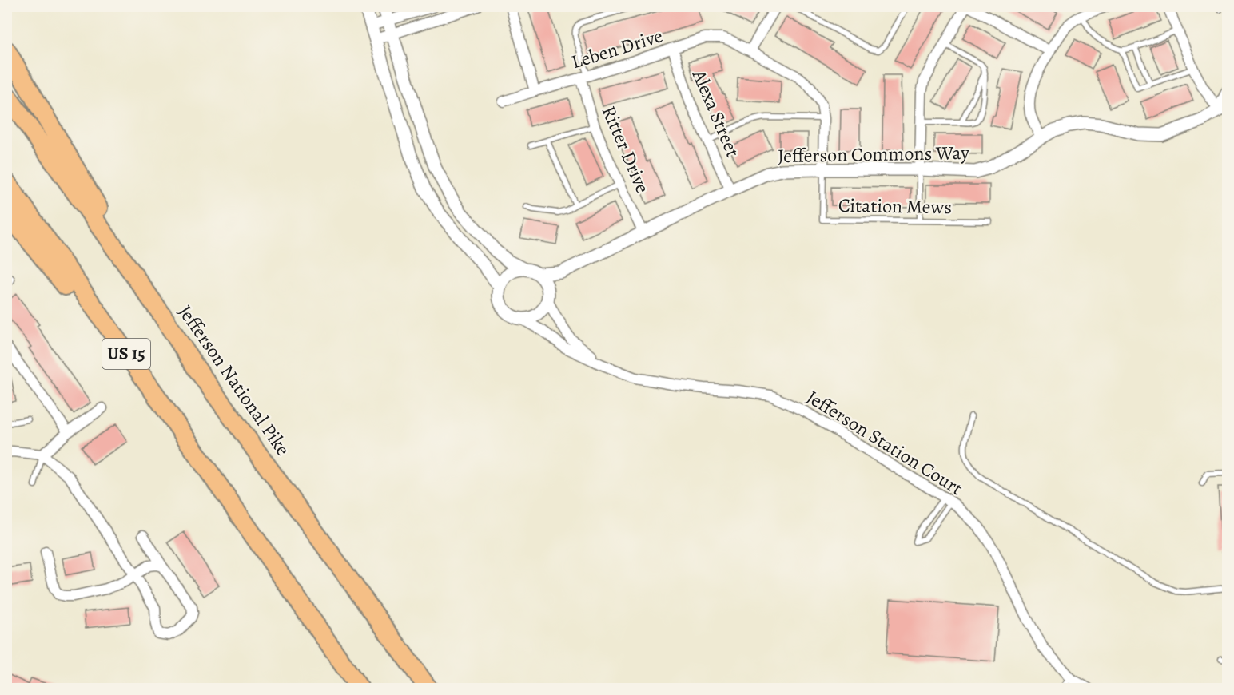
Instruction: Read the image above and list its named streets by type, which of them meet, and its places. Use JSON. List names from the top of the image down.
{
  "streets": {
    "highway": ["US 15", "Jefferson National Pike"],
    "street": [
      "Leben Drive",
      "Alexa Street",
      "Ritter Drive",
      "Jefferson Commons Way",
      "Jefferson Station Court"
    ],
    "lane": ["Citation Mews"]
  },
  "crossings": [
    ["Leben Drive", "Alexa Street"],
    ["Leben Drive", "Ritter Drive"],
    ["Leben Drive", "Jefferson Commons Way"],
    ["Leben Drive", "Citation Mews"],
    ["Alexa Street", "Jefferson Commons Way"],
    ["Ritter Drive", "Jefferson Commons Way"],
    ["Jefferson Commons Way", "Citation Mews"],
    ["Jefferson Commons Way", "Jefferson Station Court"]
  ]
}
